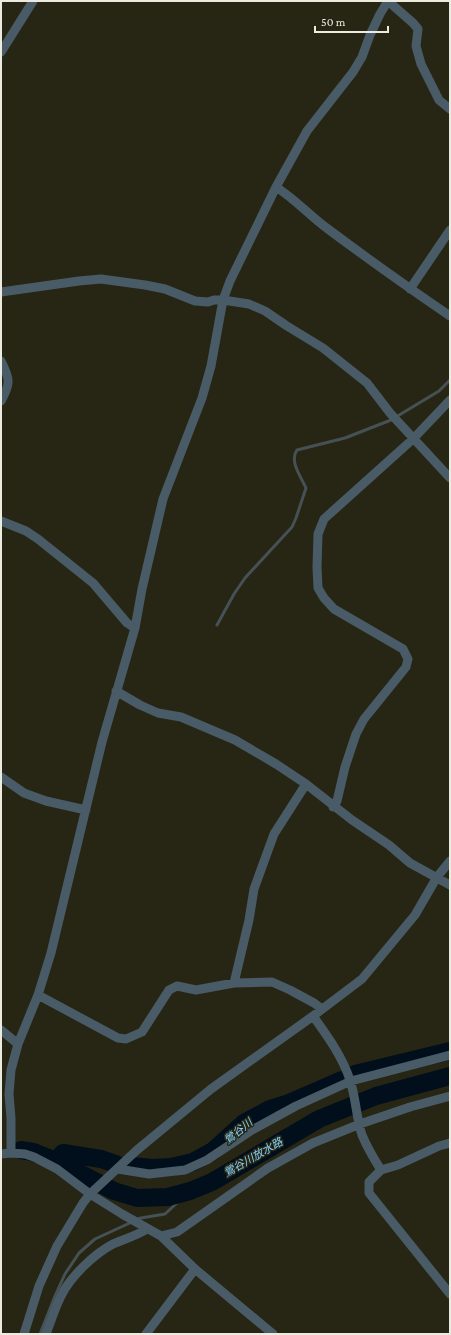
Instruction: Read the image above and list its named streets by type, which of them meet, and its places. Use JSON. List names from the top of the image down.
{
  "water": ["鶯谷川", "鶯谷川放水路"],
  "scale_bar": "50 m"
}
